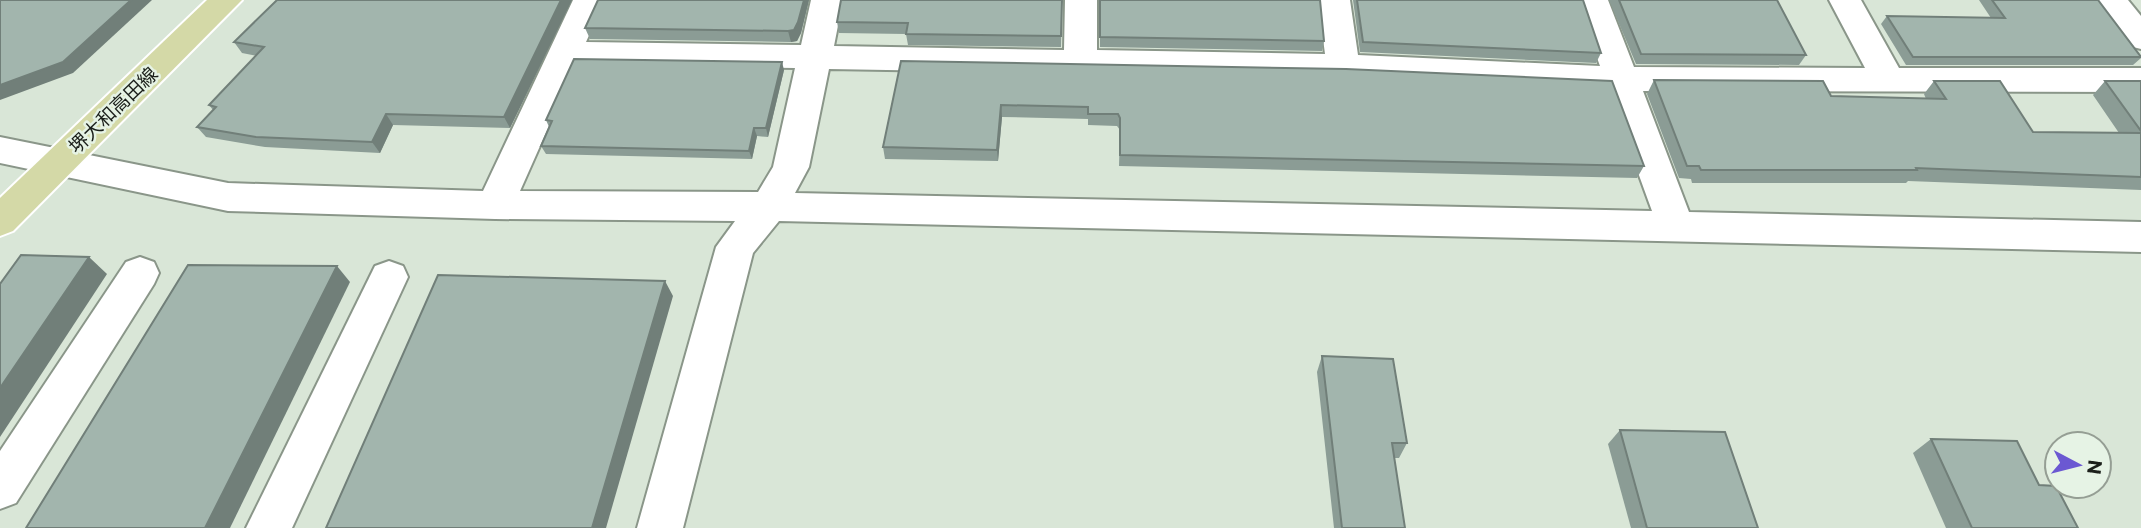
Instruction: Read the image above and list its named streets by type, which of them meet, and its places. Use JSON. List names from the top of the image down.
{
  "streets": {
    "main road": ["堺大和高田線"]
  },
  "north": "right"
}
